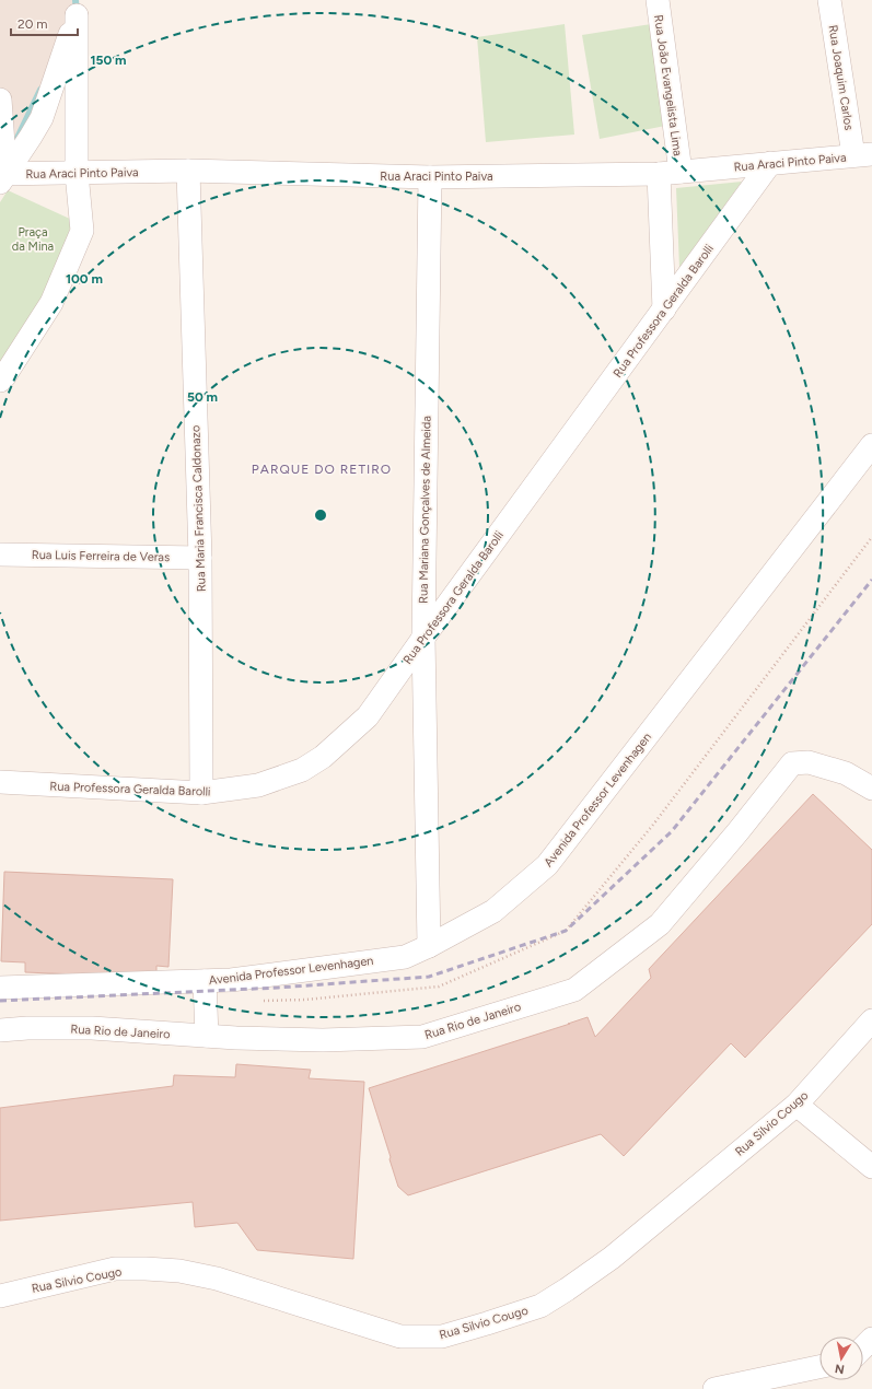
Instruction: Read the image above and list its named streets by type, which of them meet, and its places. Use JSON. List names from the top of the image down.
{
  "streets": {
    "street": [
      "Rua Joaquim Carlos",
      "Rua João Evangelista Lima",
      "Rua Araci Pinto Paiva",
      "Rua Professora Geralda Barolli",
      "Rua Maria Francisca Caldonazo",
      "Rua Mariana Gonçalves de Almeida",
      "Rua Luis Ferreira de Veras",
      "Avenida Professor Levenhagen",
      "Rua Rio de Janeiro",
      "Rua Silvio Cougo"
    ]
  },
  "crossings": [
    ["Rua Joaquim Carlos", "Rua Araci Pinto Paiva"],
    ["Rua João Evangelista Lima", "Rua Araci Pinto Paiva"],
    ["Rua João Evangelista Lima", "Rua Professora Geralda Barolli"],
    ["Rua Araci Pinto Paiva", "Rua Professora Geralda Barolli"],
    ["Rua Araci Pinto Paiva", "Rua Maria Francisca Caldonazo"],
    ["Rua Araci Pinto Paiva", "Rua Mariana Gonçalves de Almeida"],
    ["Rua Professora Geralda Barolli", "Rua Maria Francisca Caldonazo"],
    ["Rua Professora Geralda Barolli", "Rua Mariana Gonçalves de Almeida"],
    ["Rua Maria Francisca Caldonazo", "Rua Luis Ferreira de Veras"],
    ["Rua Mariana Gonçalves de Almeida", "Avenida Professor Levenhagen"]
  ],
  "districts": ["PARQUE DO RETIRO"],
  "parks": ["Praça da Mina"],
  "scale_bar": "20 m",
  "north": "bottom",
  "rings": ["150 m", "100 m", "50 m"]
}
